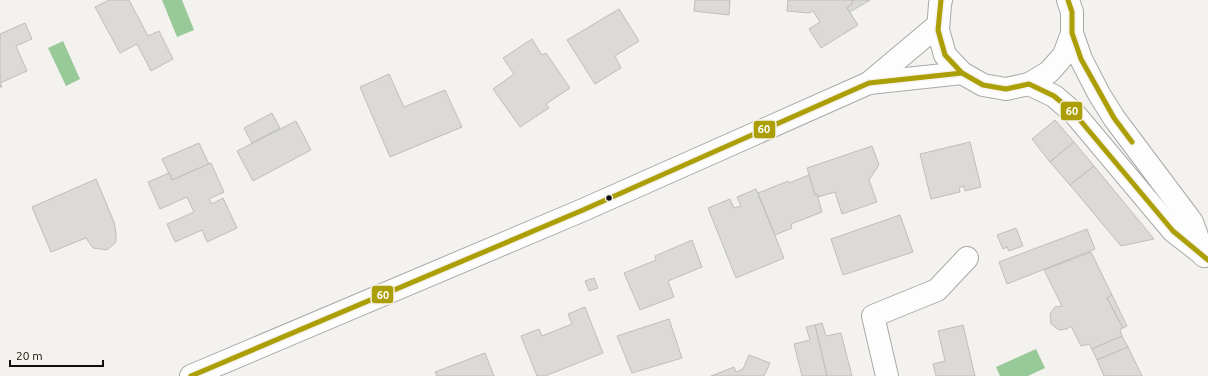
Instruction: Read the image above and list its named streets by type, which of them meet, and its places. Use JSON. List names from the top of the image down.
{
  "lines": ["transit line 60"],
  "scale_bar": "20 m"
}
